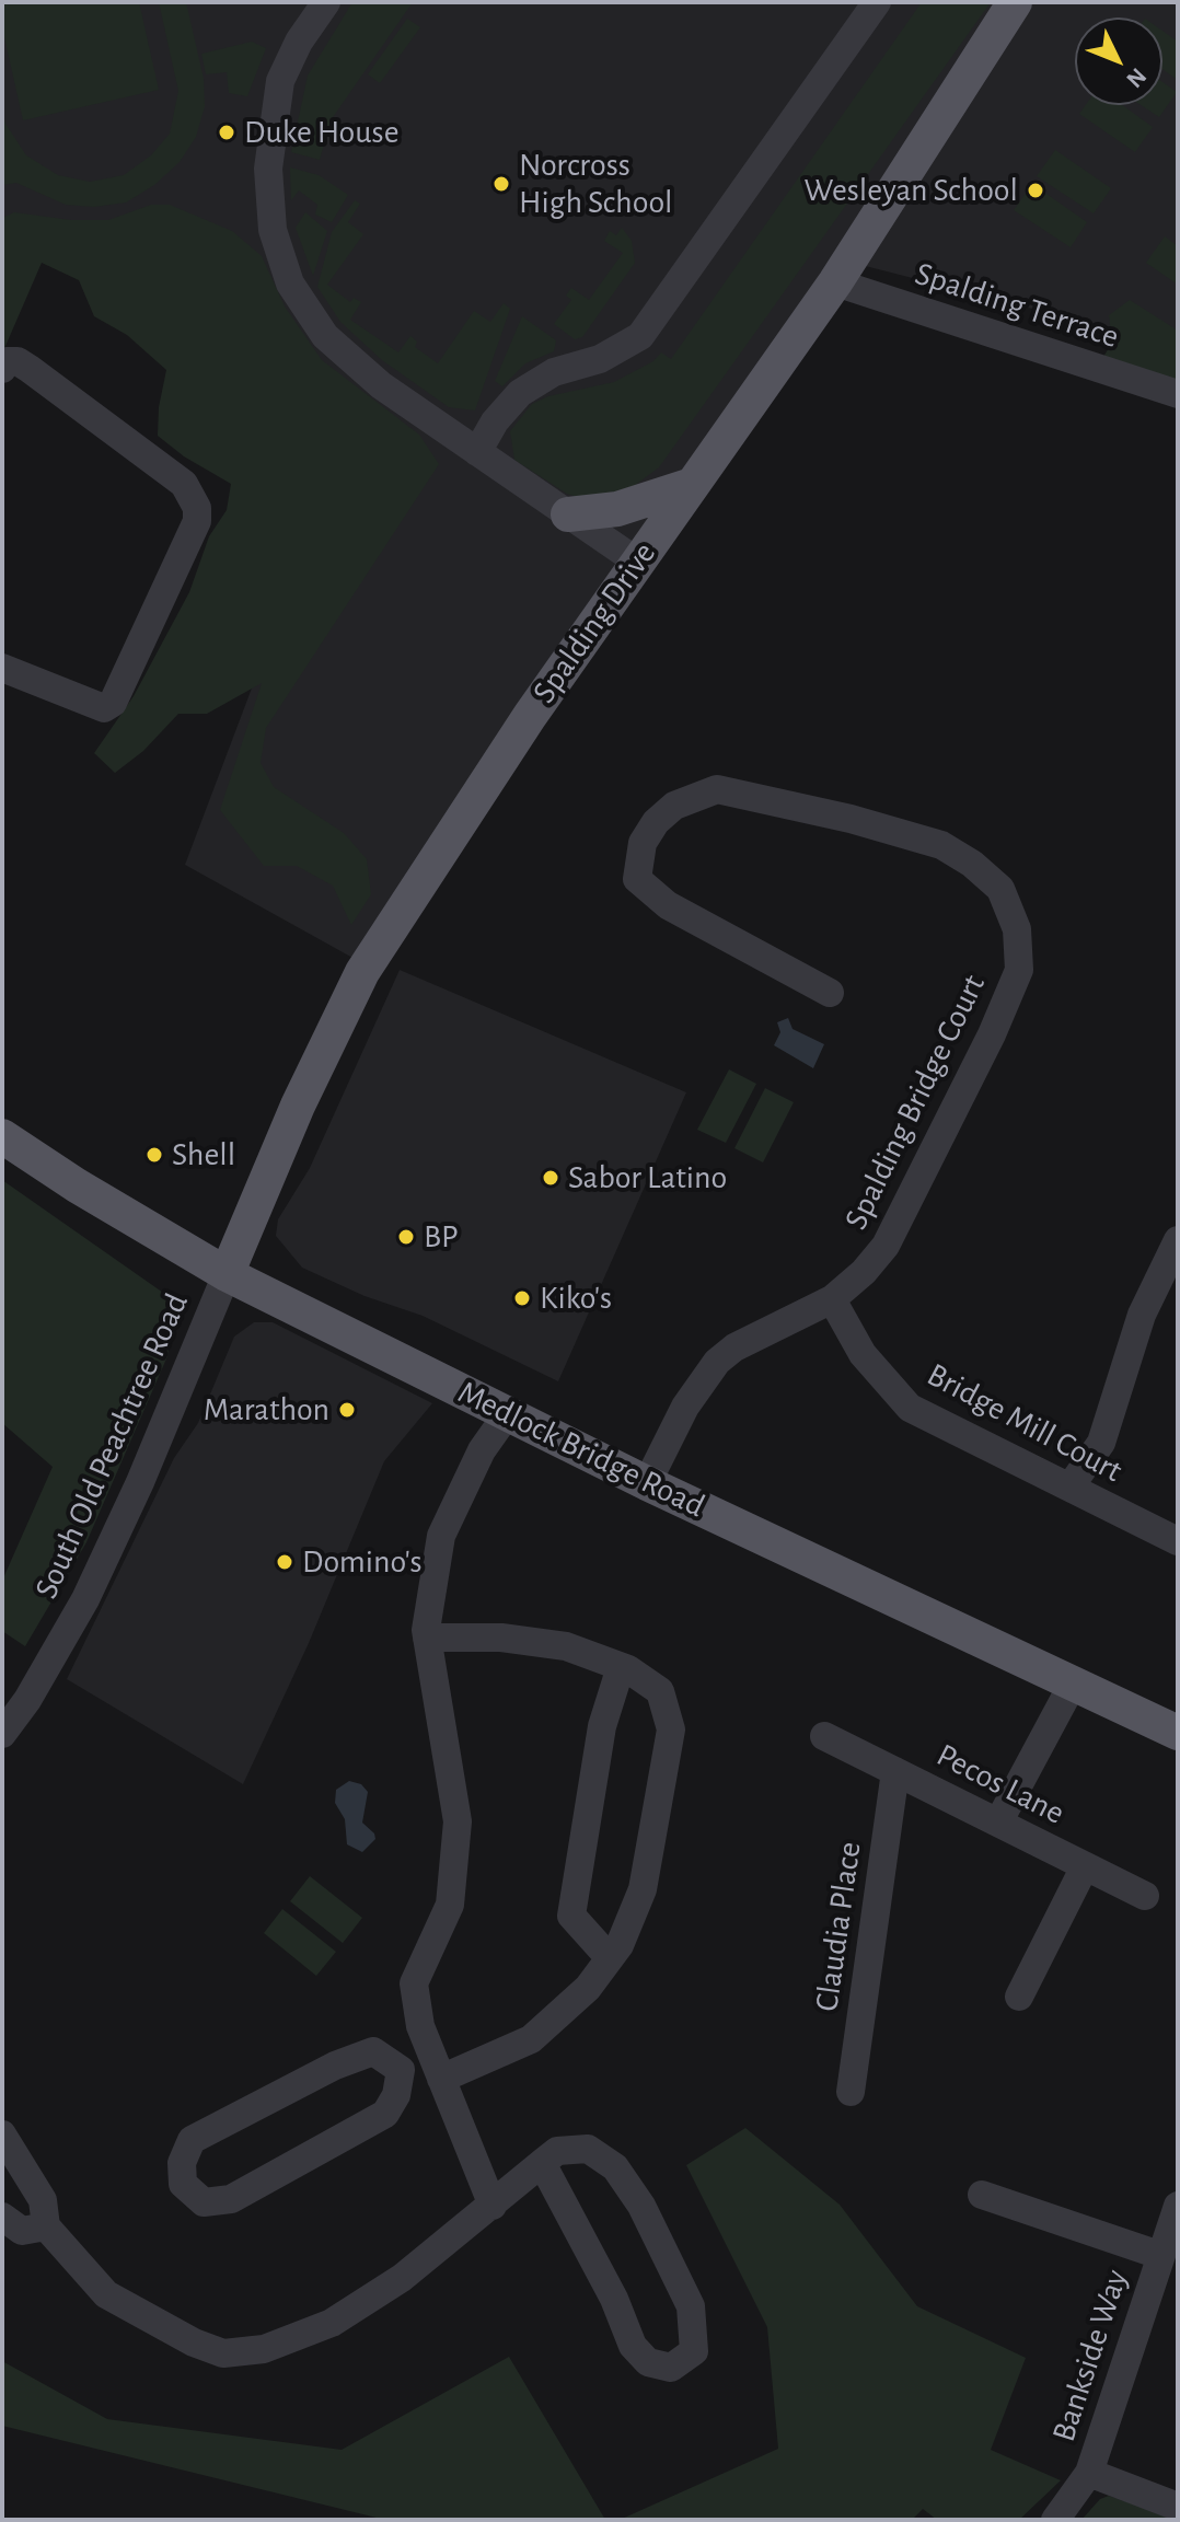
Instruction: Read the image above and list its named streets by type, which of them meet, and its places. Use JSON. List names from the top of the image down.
{
  "streets": {
    "main road": ["Spalding Drive", "Medlock Bridge Road"],
    "street": [
      "Spalding Terrace",
      "Spalding Bridge Court",
      "Bridge Mill Court",
      "South Old Peachtree Road",
      "Pecos Lane",
      "Claudia Place",
      "Bankside Way"
    ]
  },
  "crossings": [
    ["Spalding Terrace", "Spalding Drive"],
    ["Spalding Drive", "South Old Peachtree Road"],
    ["Spalding Drive", "Medlock Bridge Road"],
    ["Spalding Bridge Court", "Bridge Mill Court"],
    ["Spalding Bridge Court", "Medlock Bridge Road"],
    ["South Old Peachtree Road", "Medlock Bridge Road"],
    ["Pecos Lane", "Claudia Place"]
  ],
  "places": [
    "Duke House",
    "Norcross High School",
    "Wesleyan School",
    "Shell",
    "Sabor Latino",
    "BP",
    "Kiko's",
    "Marathon",
    "Domino's"
  ],
  "north": "bottom right"
}
